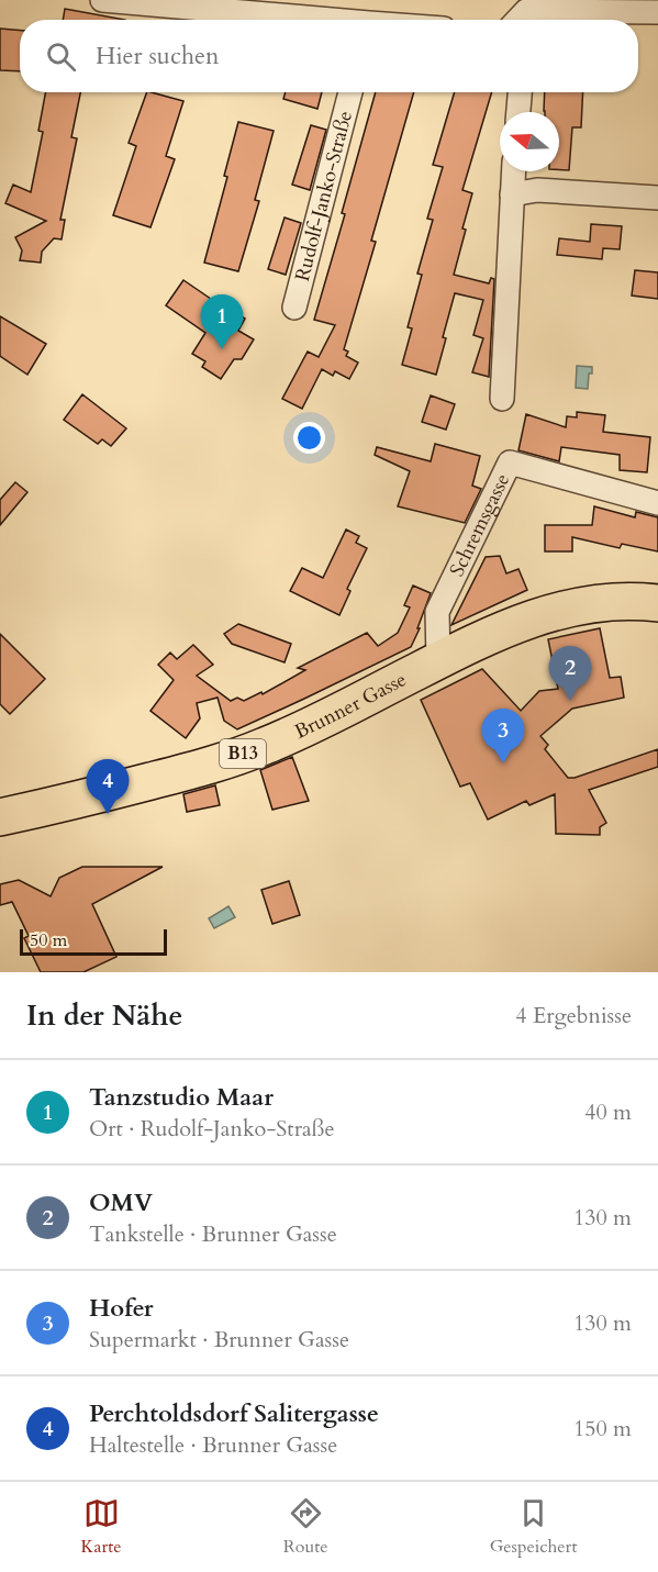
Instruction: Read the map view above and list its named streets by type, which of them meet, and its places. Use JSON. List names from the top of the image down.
{
  "streets": {
    "main road": ["Brunner Gasse", "B13"],
    "street": ["Rudolf-Janko-Straße", "Schremsgasse"]
  },
  "crossings": [
    ["Schremsgasse", "Brunner Gasse"]
  ],
  "scale_bar": "50 m",
  "north": "left",
  "page": {
    "search": "Hier suchen",
    "pins": [
      "1",
      "2",
      "3",
      "4"
    ],
    "scale": "50 m",
    "heading": ["In der Nähe", "4 Ergebnisse"],
    "list": [
      {
        "mark": "1",
        "name": "Tanzstudio Maar",
        "note": "Ort · Rudolf-Janko-Straße",
        "value": "40 m"
      },
      {
        "mark": "2",
        "name": "OMV",
        "note": "Tankstelle · Brunner Gasse",
        "value": "130 m"
      },
      {
        "mark": "3",
        "name": "Hofer",
        "note": "Supermarkt · Brunner Gasse",
        "value": "130 m"
      },
      {
        "mark": "4",
        "name": "Perchtoldsdorf Salitergasse",
        "note": "Haltestelle · Brunner Gasse",
        "value": "150 m"
      }
    ],
    "nav": ["Karte", "Route", "Gespeichert"]
  }
}
